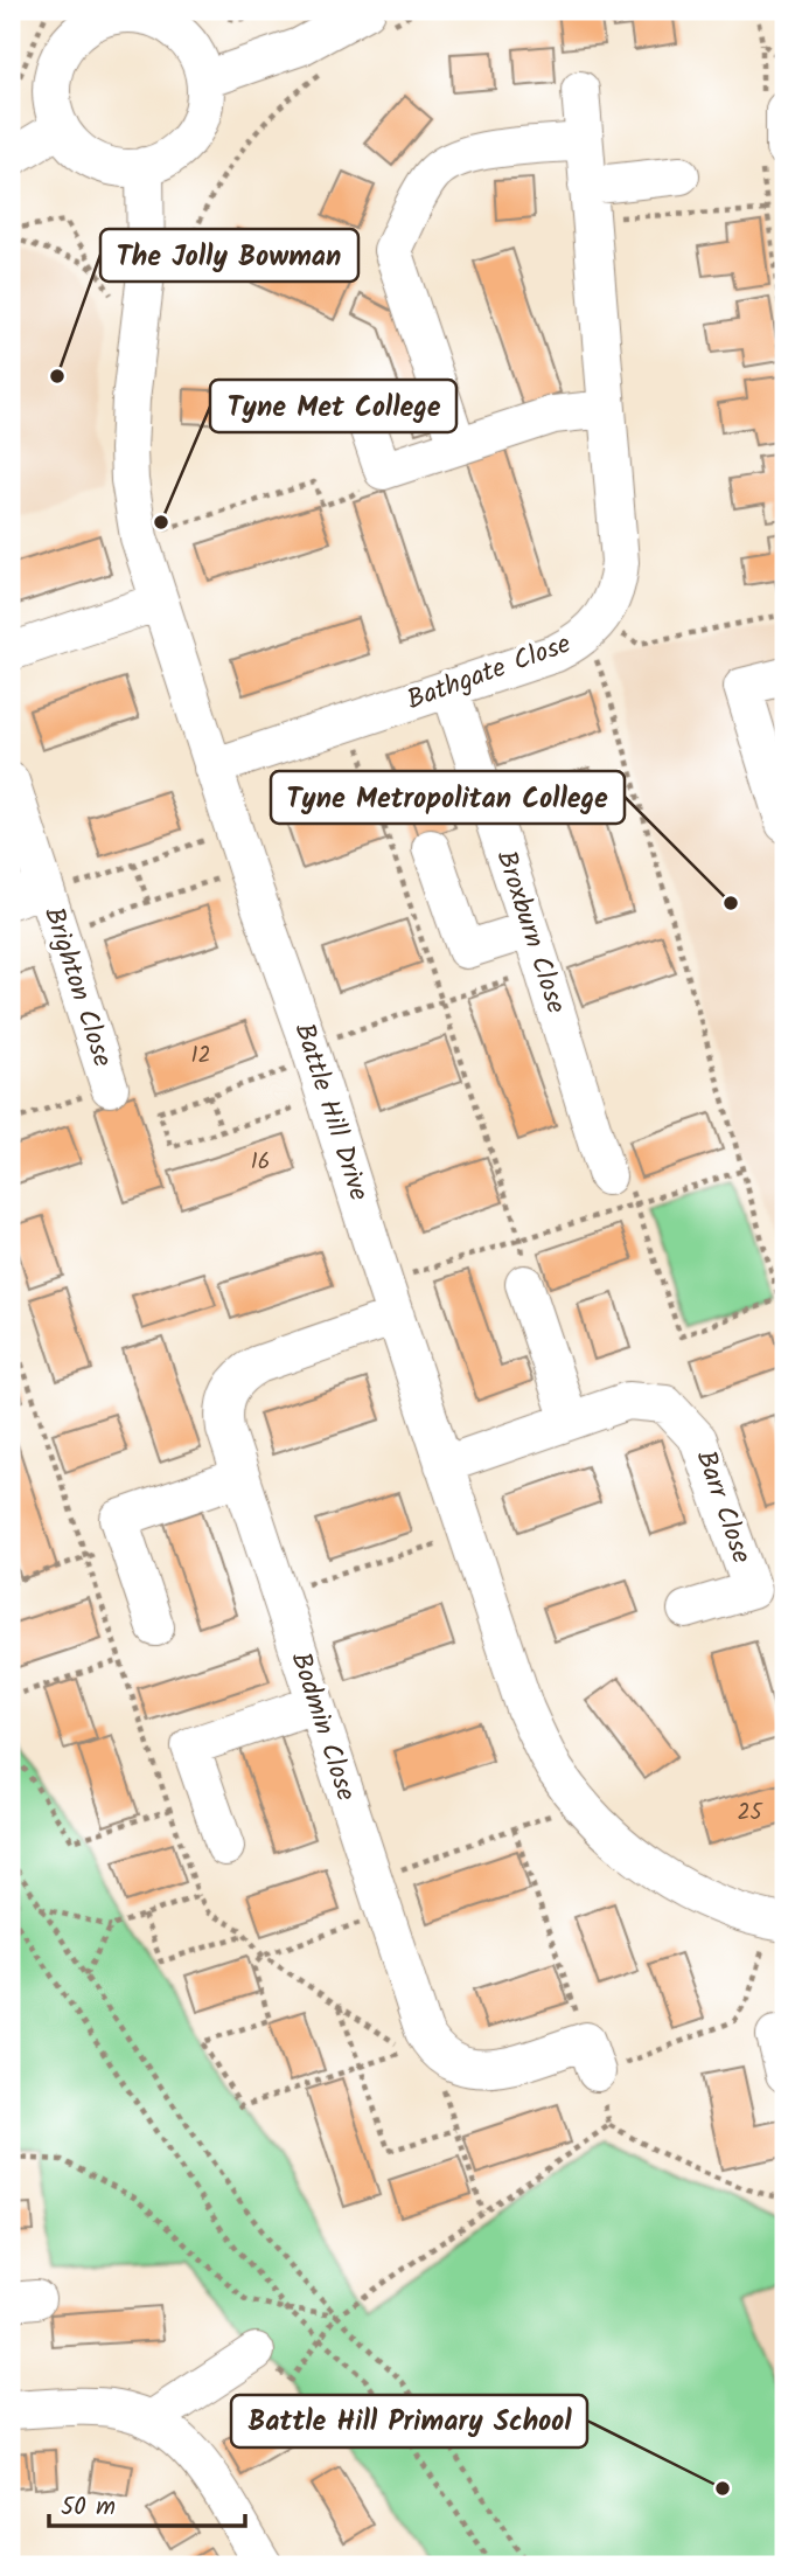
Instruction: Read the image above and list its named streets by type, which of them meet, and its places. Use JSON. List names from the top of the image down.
{
  "streets": {
    "street": [
      "Bathgate Close",
      "Broxburn Close",
      "Brighton Close",
      "Battle Hill Drive",
      "Barr Close",
      "Bodmin Close"
    ]
  },
  "crossings": [
    ["Bathgate Close", "Broxburn Close"],
    ["Bathgate Close", "Battle Hill Drive"],
    ["Battle Hill Drive", "Barr Close"],
    ["Battle Hill Drive", "Bodmin Close"]
  ],
  "places": [
    "The Jolly Bowman",
    "Tyne Met College",
    "Tyne Metropolitan College",
    "Battle Hill Primary School"
  ],
  "house_numbers": ["12", "16", "25"],
  "scale_bar": "50 m"
}
